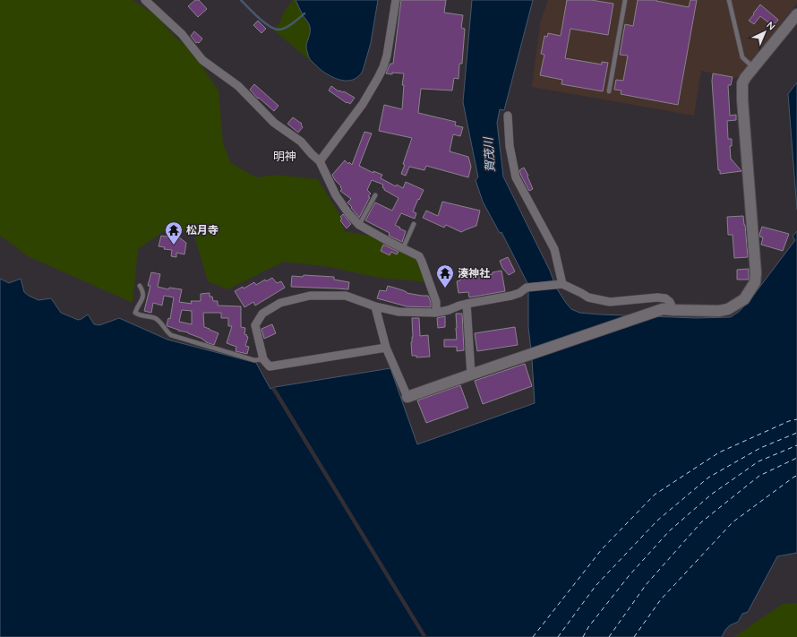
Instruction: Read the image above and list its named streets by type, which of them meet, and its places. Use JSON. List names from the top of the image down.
{
  "districts": ["明神"],
  "water": ["賀茂川"],
  "places": {
    "temple": ["松月寺", "湊神社"]
  },
  "north": "top right"
}
